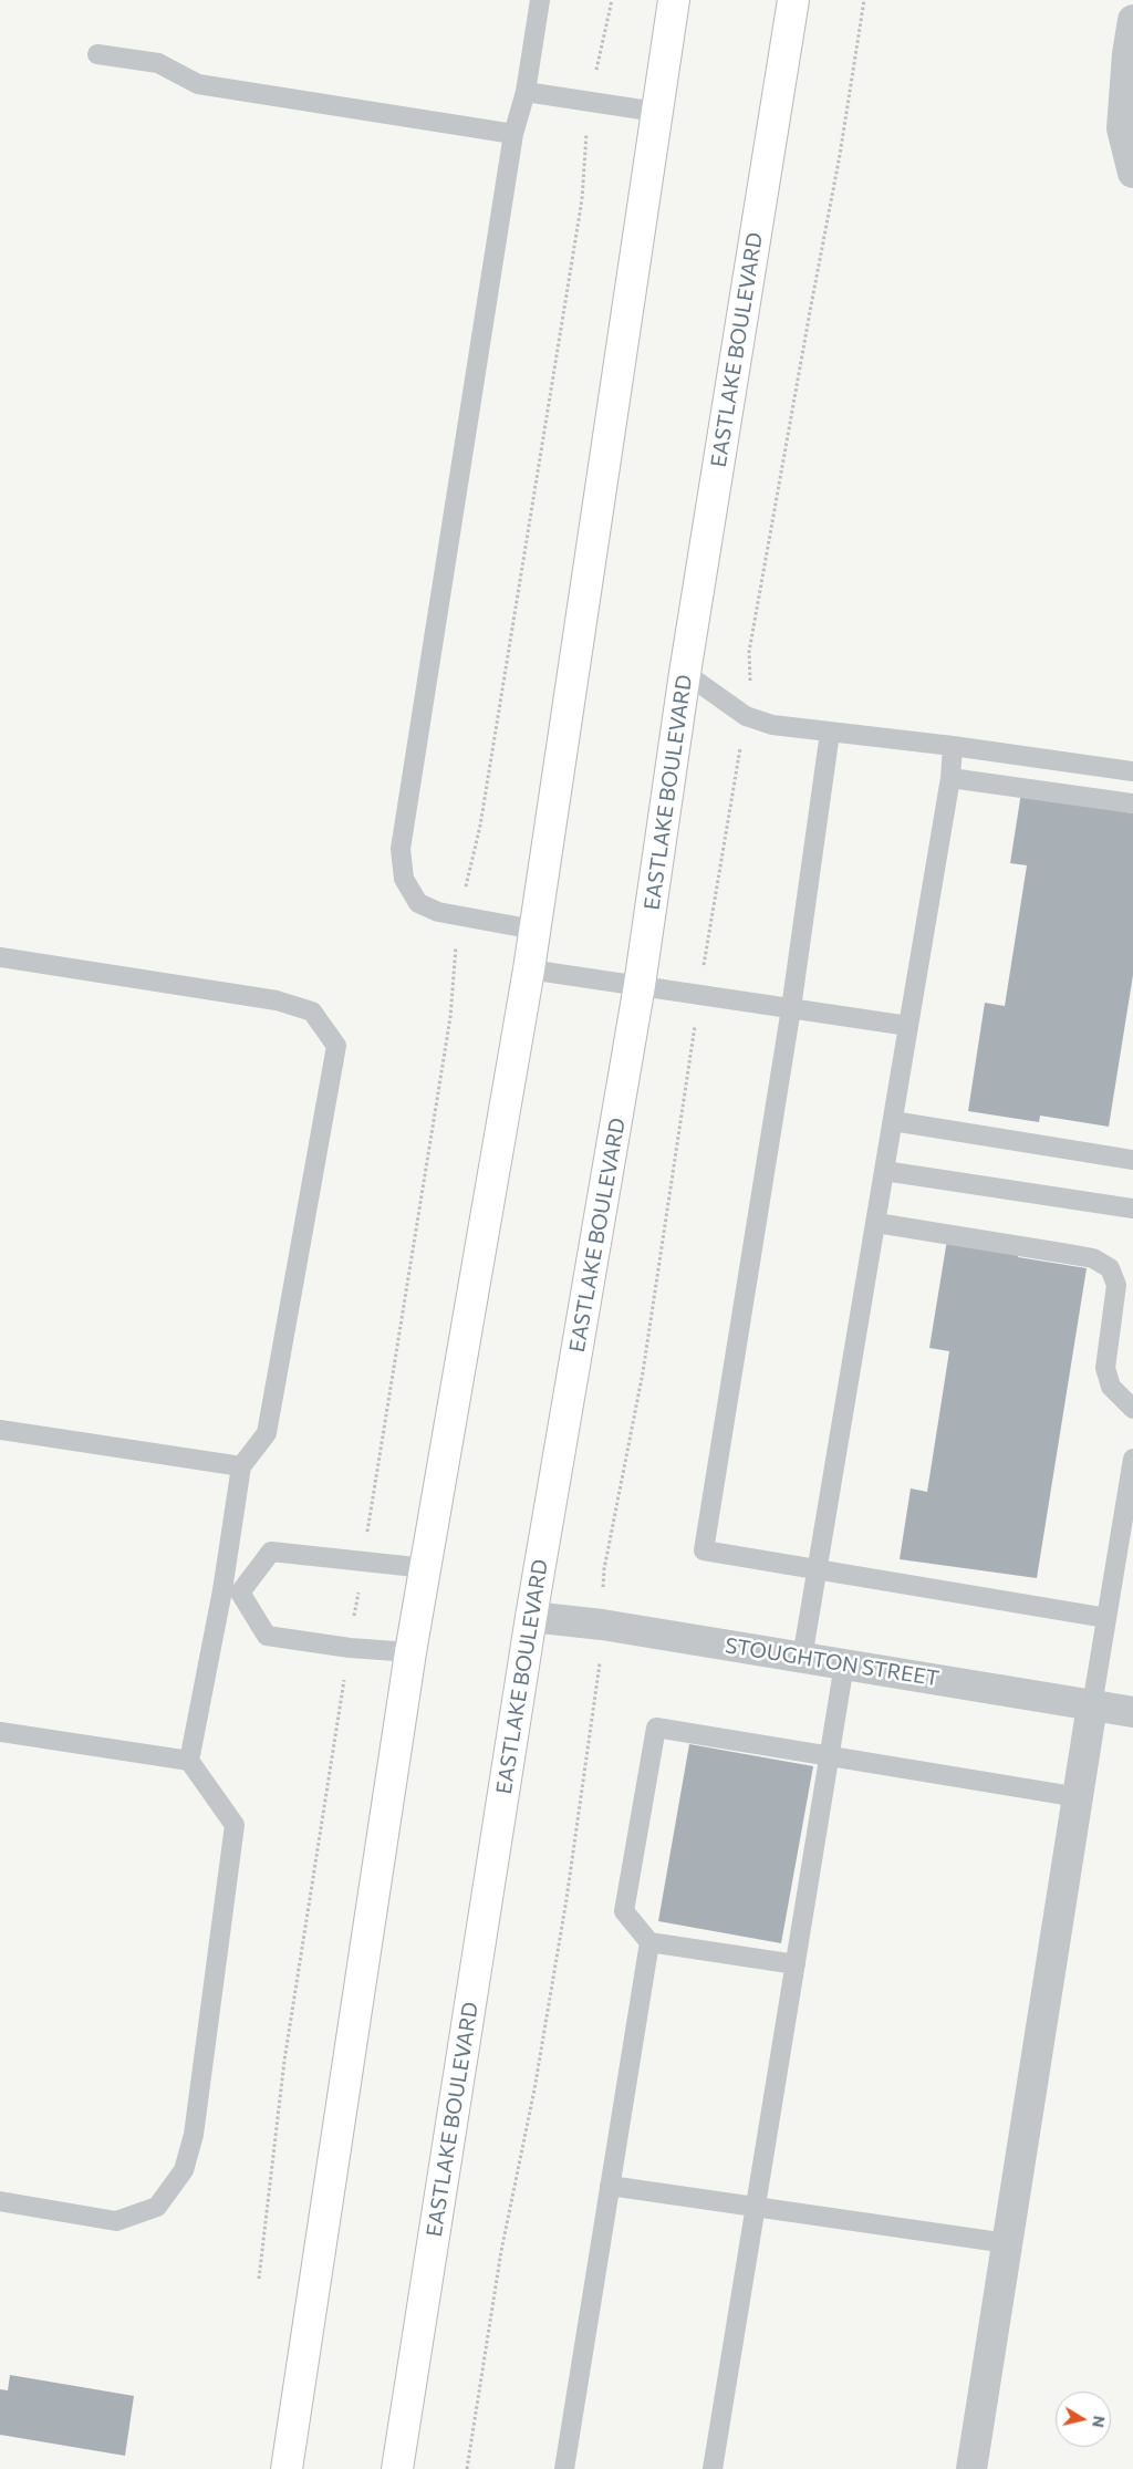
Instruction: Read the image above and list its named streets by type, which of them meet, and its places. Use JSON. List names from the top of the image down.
{
  "streets": {
    "main road": ["EASTLAKE BOULEVARD"],
    "street": ["STOUGHTON STREET"]
  },
  "crossings": [
    ["EASTLAKE BOULEVARD", "STOUGHTON STREET"]
  ],
  "north": "right"
}
